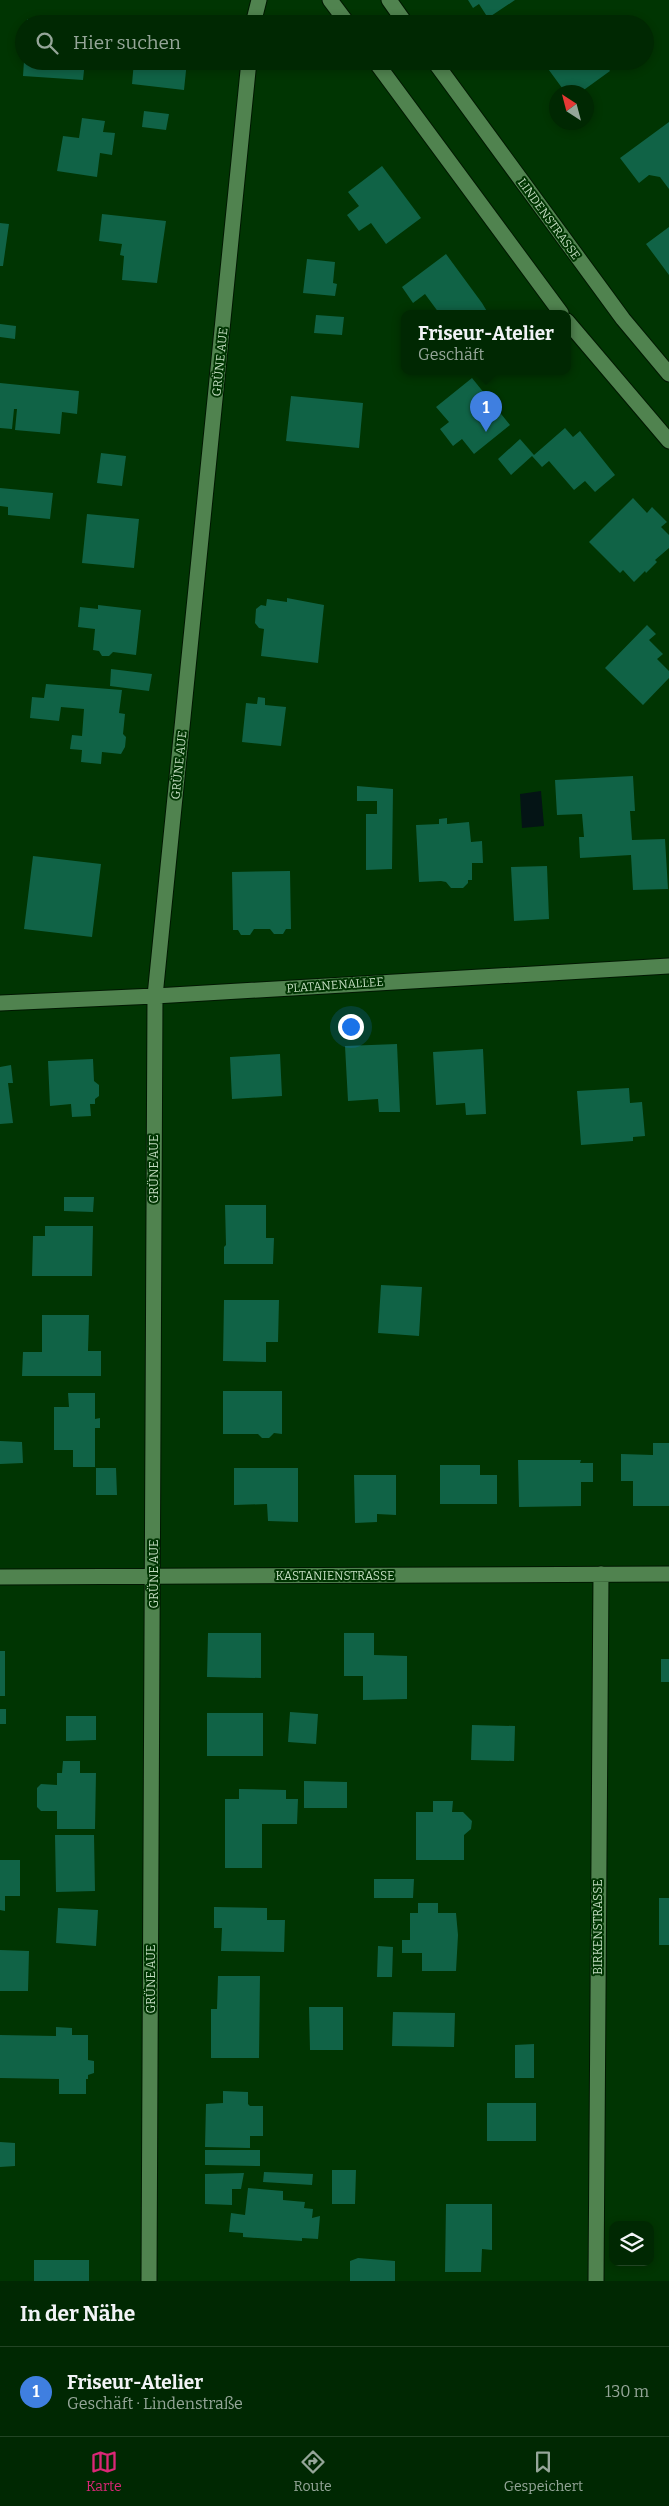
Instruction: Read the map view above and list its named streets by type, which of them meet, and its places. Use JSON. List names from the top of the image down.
{
  "streets": {
    "street": [
      "LINDENSTRASSE",
      "GRÜNE AUE",
      "PLATANENALLEE",
      "KASTANIENSTRASSE",
      "BIRKENSTRASSE"
    ]
  },
  "crossings": [
    ["GRÜNE AUE", "PLATANENALLEE"],
    ["GRÜNE AUE", "KASTANIENSTRASSE"],
    ["KASTANIENSTRASSE", "BIRKENSTRASSE"]
  ],
  "north": "top left",
  "page": {
    "search": "Hier suchen",
    "popup": ["Friseur-Atelier", "Geschäft"],
    "pins": "1",
    "heading": "In der Nähe",
    "list": [
      {
        "mark": "1",
        "name": "Friseur-Atelier",
        "note": "Geschäft · Lindenstraße",
        "value": "130 m"
      }
    ],
    "nav": ["Karte", "Route", "Gespeichert"]
  }
}
